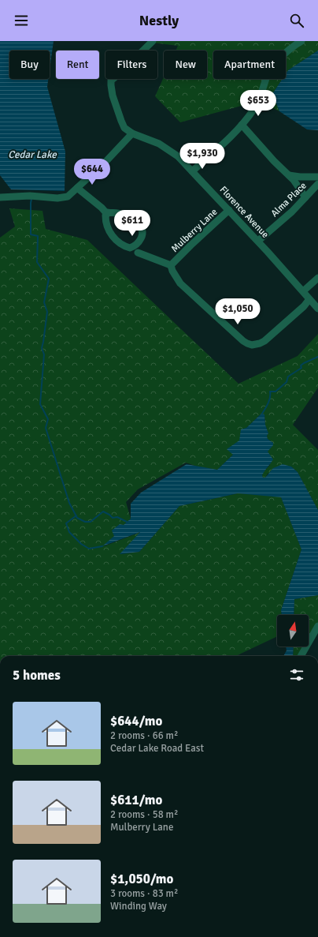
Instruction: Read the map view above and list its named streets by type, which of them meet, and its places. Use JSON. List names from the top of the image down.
{
  "streets": {
    "street": ["Alma Place", "Florence Avenue", "Mulberry Lane"]
  },
  "crossings": [
    ["Alma Place", "Florence Avenue"],
    ["Florence Avenue", "Mulberry Lane"]
  ],
  "water": ["Cedar Lake"],
  "north": "top",
  "page": {
    "header": "Nestly",
    "chip": [
      "Buy",
      "Rent",
      "Filters",
      "New",
      "Apartment"
    ],
    "price": [
      "$653",
      "$1,930",
      "$644",
      "$611",
      "$1,050"
    ],
    "heading": "5 homes",
    "list": [
      {
        "name": "$644/mo",
        "note": "2 rooms · 66 m² · Cedar Lake Road East"
      },
      {
        "name": "$611/mo",
        "note": "2 rooms · 58 m² · Mulberry Lane"
      },
      {
        "name": "$1,050/mo",
        "note": "3 rooms · 83 m² · Winding Way"
      }
    ]
  }
}
